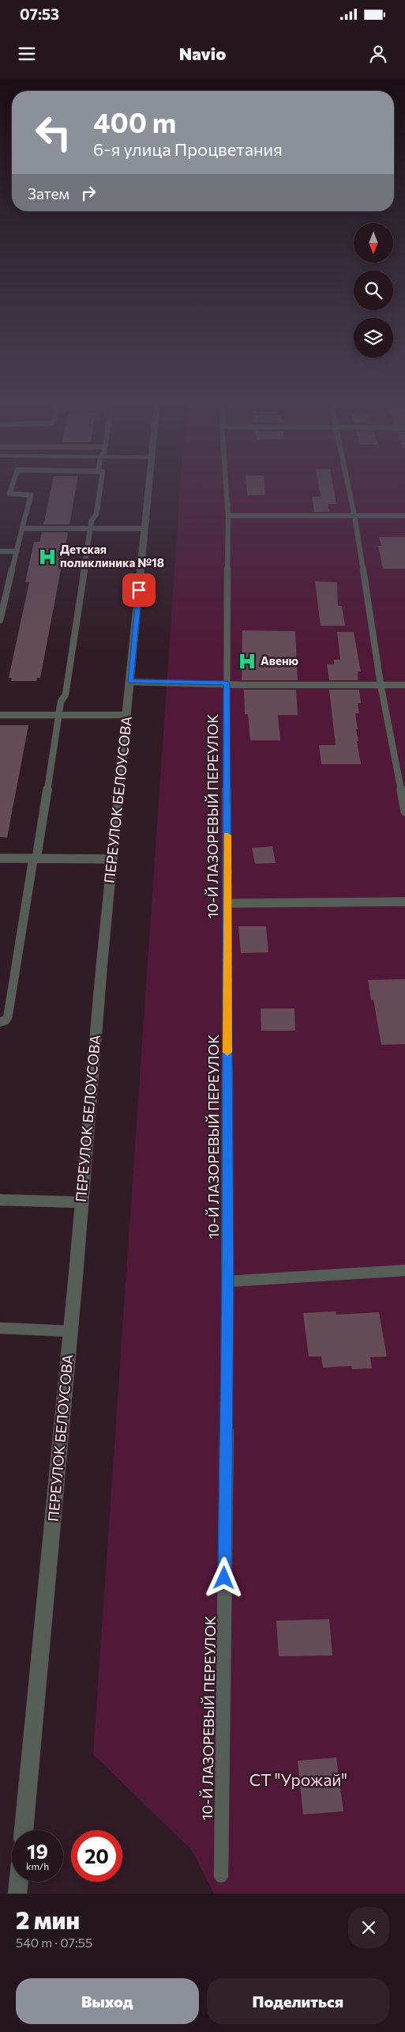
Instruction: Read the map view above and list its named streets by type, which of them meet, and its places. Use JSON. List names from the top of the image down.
{
  "streets": {
    "street": ["ПЕРЕУЛОК БЕЛОУСОВА"],
    "lane": ["10-Й ЛАЗОРЕВЫЙ ПЕРЕУЛОК"]
  },
  "parks": ["СТ \"Урожай\""],
  "places": {
    "hospital": ["Детская поликлиника №18", "Авеню"]
  },
  "north": "bottom",
  "page": {
    "status": "07:53",
    "header": "Navio",
    "turn": ["400 m", "6-я улица Процветания"],
    "then": "Затем",
    "speed": "19 km/h",
    "limit": "20",
    "heading": ["2 мин", "540 m · 07:55"],
    "buttons": ["Выход", "Поделиться"]
  }
}
